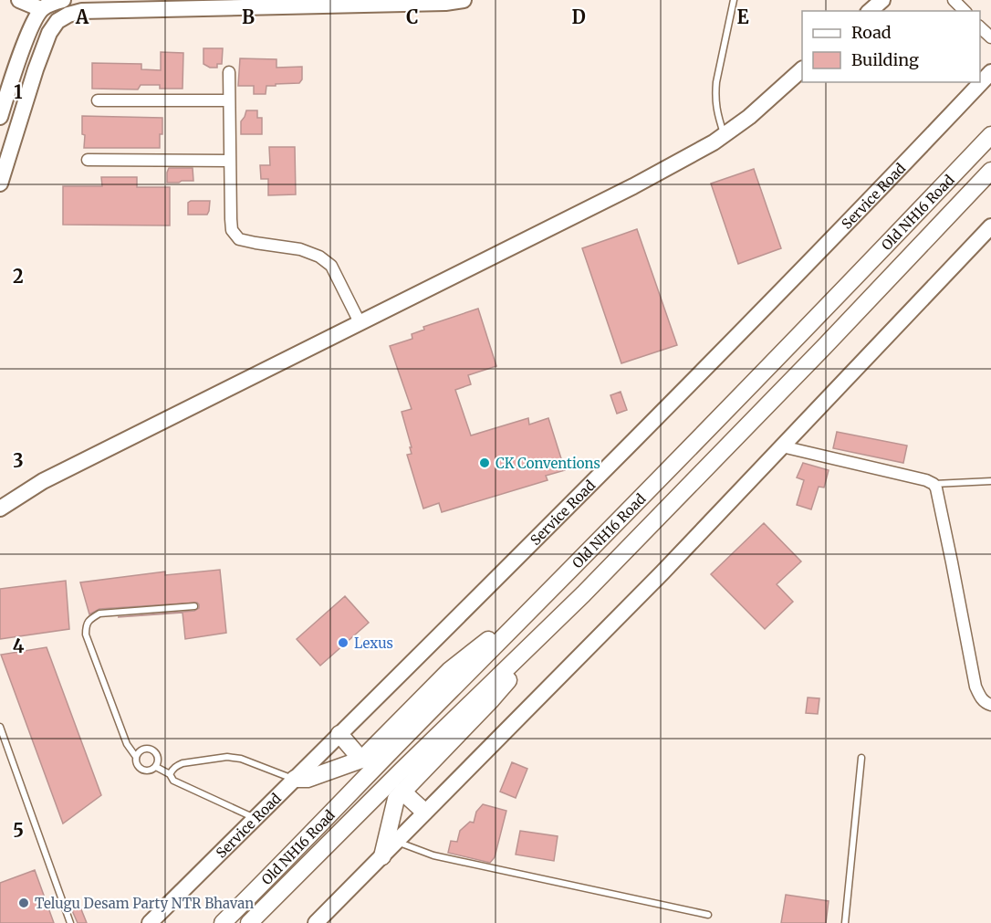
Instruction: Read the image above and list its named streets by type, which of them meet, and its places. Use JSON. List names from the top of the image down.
{
  "streets": {
    "main road": ["Old NH16 Road"],
    "street": ["Service Road"]
  },
  "places": ["CK Conventions", "Lexus", "Telugu Desam Party NTR Bhavan"],
  "legend": ["Road", "Building"],
  "grid": {
    "columns": [
      "A",
      "B",
      "C",
      "D",
      "E"
    ],
    "rows": [
      "1",
      "2",
      "3",
      "4",
      "5"
    ]
  }
}
